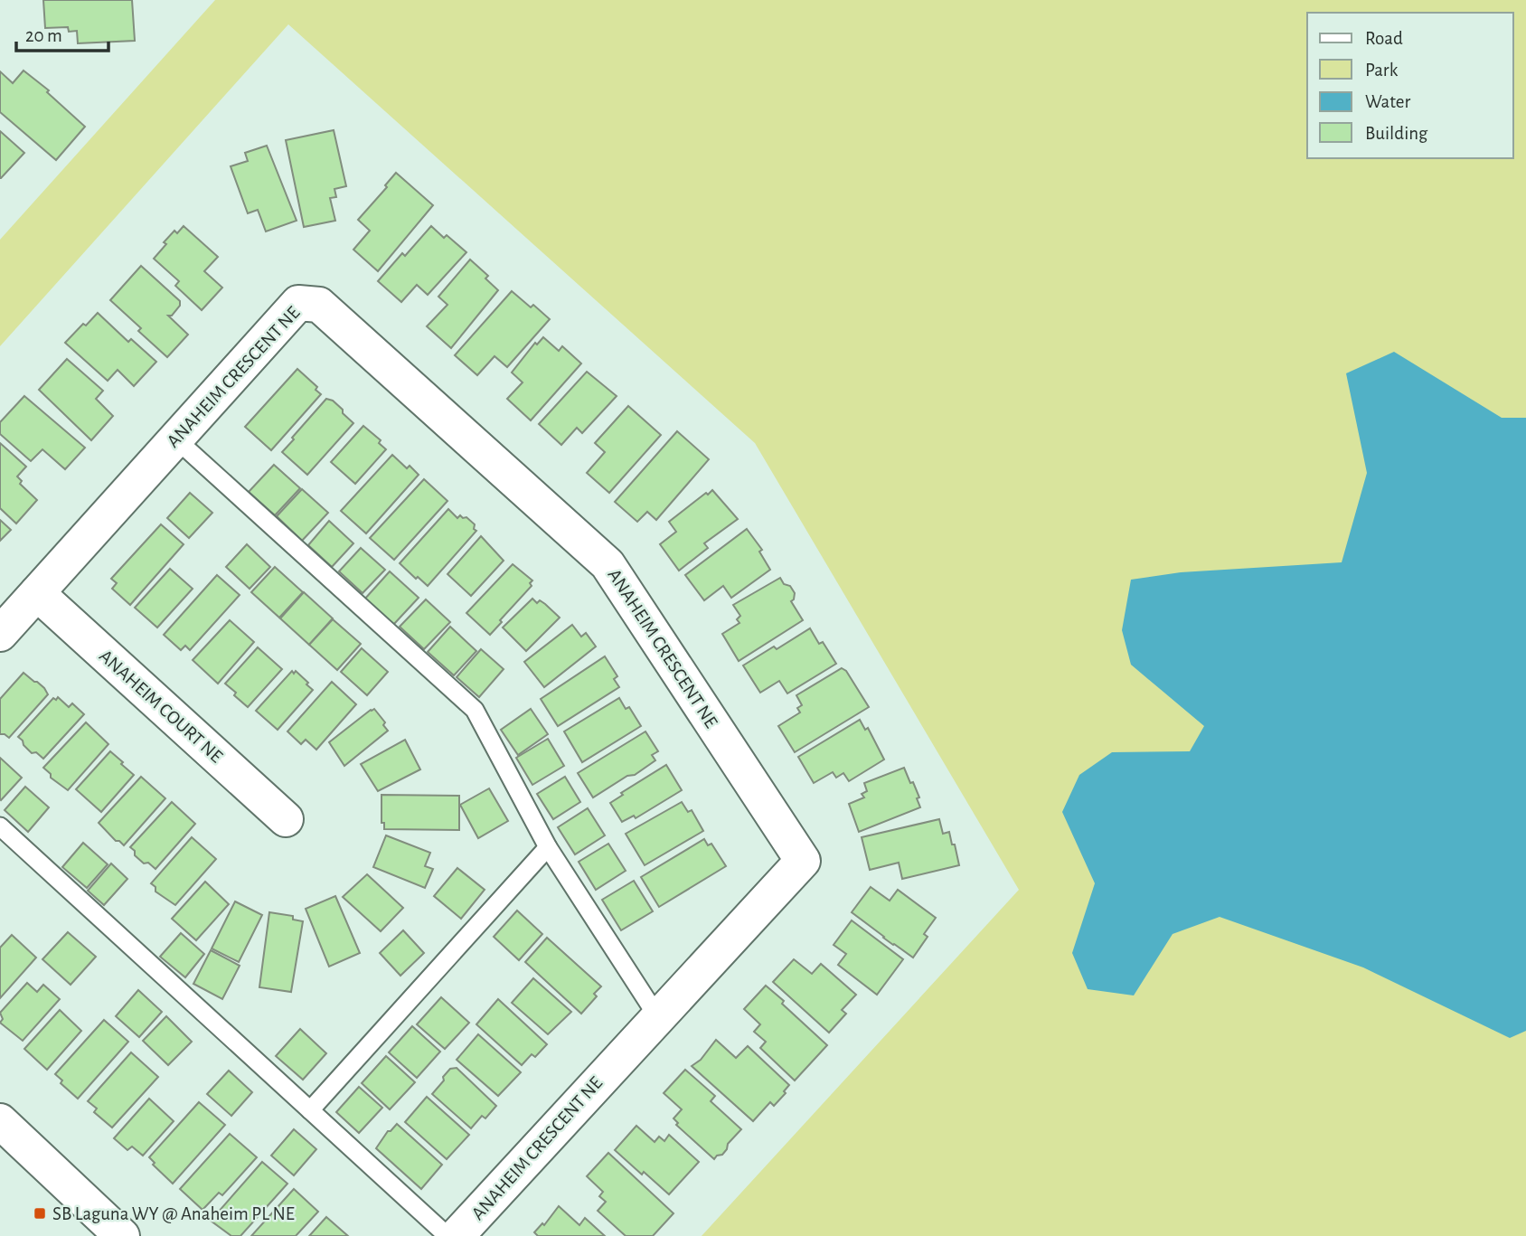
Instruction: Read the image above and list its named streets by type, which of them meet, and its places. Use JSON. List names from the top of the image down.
{
  "streets": {
    "street": ["ANAHEIM CRESCENT NE", "ANAHEIM COURT NE"]
  },
  "crossings": [
    ["ANAHEIM CRESCENT NE", "ANAHEIM COURT NE"]
  ],
  "places": {
    "transit": ["SB Laguna WY @ Anaheim PL NE"]
  },
  "legend": [
    "Road",
    "Park",
    "Water",
    "Building"
  ],
  "scale_bar": "20 m"
}
